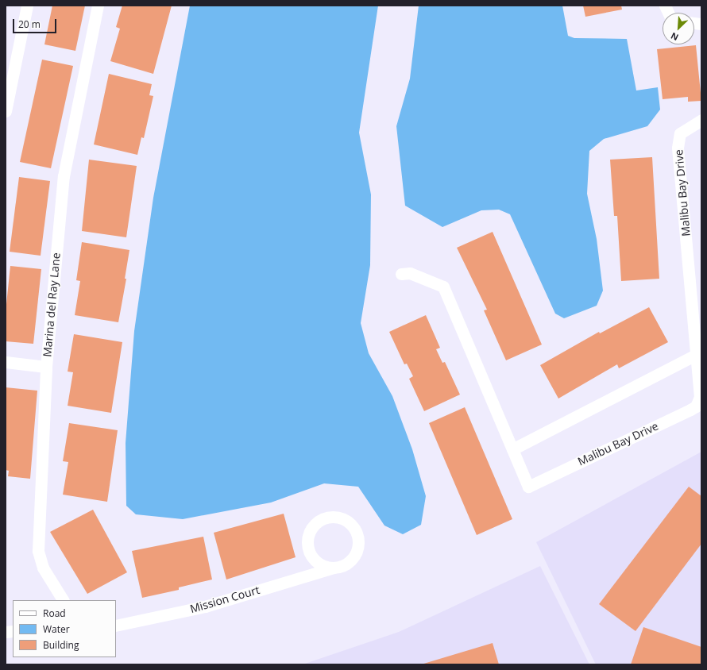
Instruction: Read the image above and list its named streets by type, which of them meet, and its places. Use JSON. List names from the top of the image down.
{
  "streets": {
    "street": ["Malibu Bay Drive", "Marina del Ray Lane", "Mission Court"]
  },
  "legend": ["Road", "Water", "Building"],
  "scale_bar": "20 m",
  "north": "bottom left"
}
